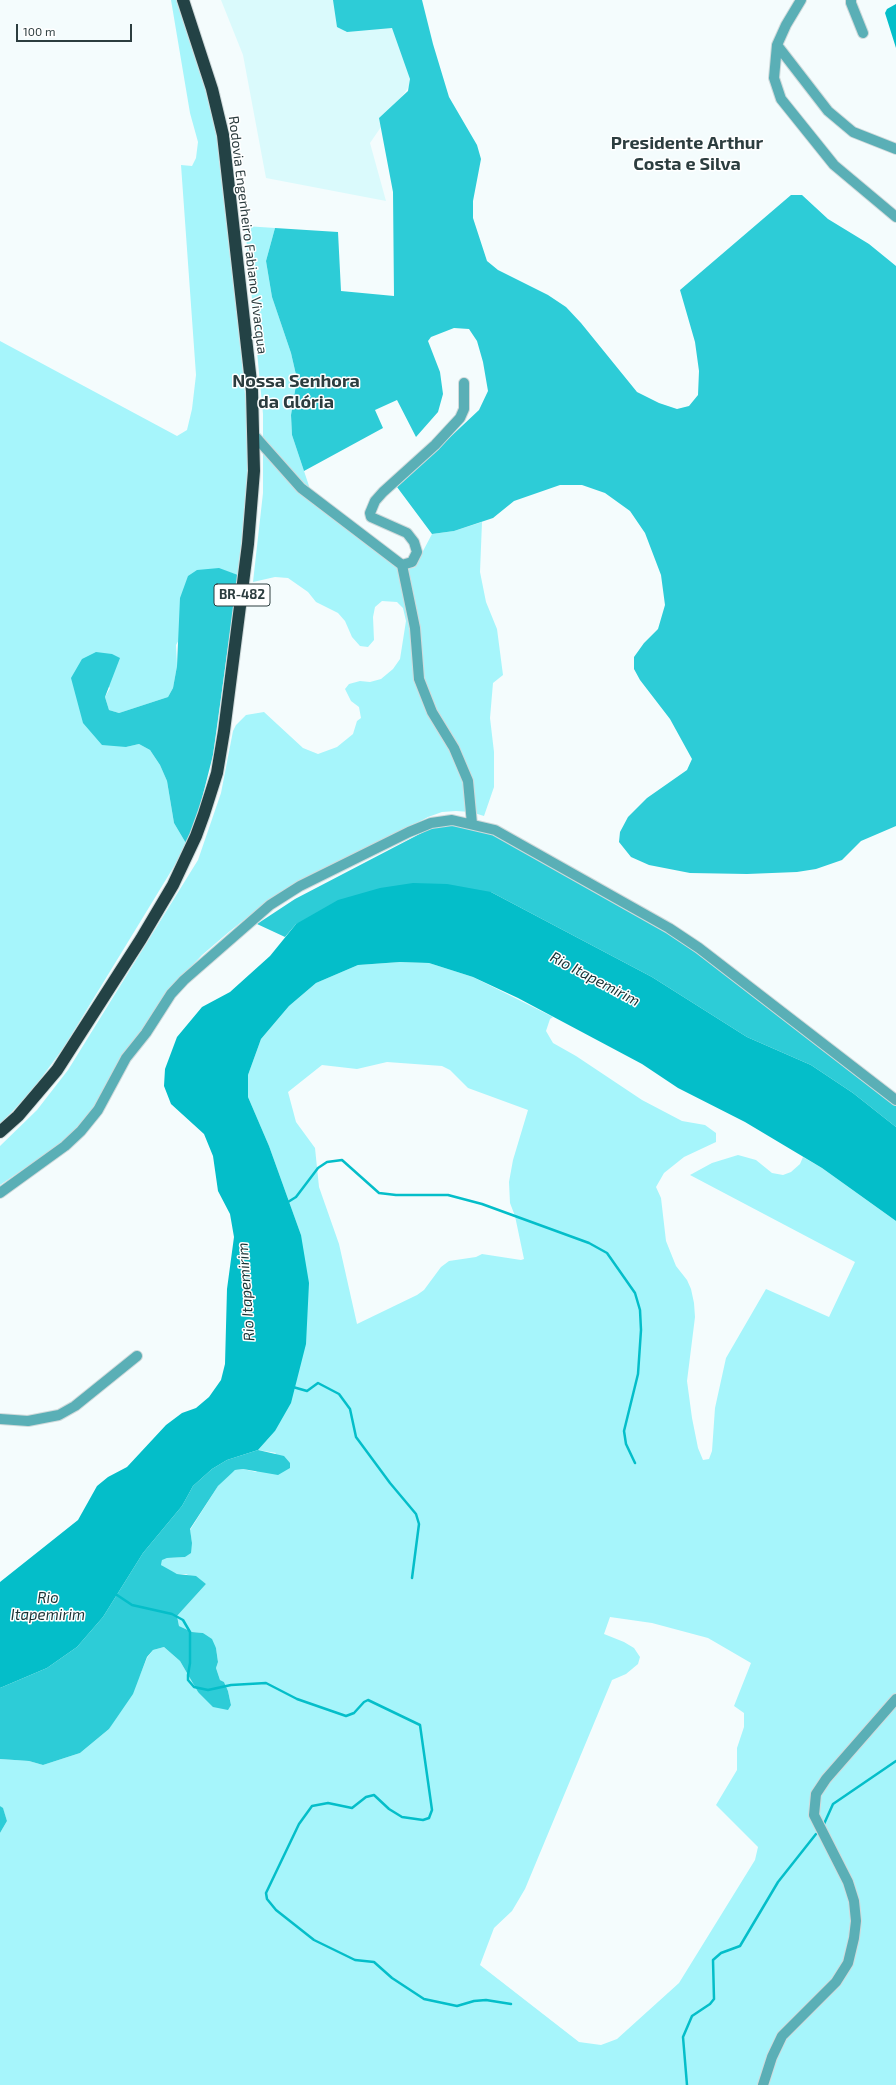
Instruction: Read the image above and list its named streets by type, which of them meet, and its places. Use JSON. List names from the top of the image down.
{
  "streets": {
    "highway": ["Rodovia Engenheiro Fabiano Vivacqua", "BR-482"]
  },
  "districts": ["Presidente Arthur Costa e Silva", "Nossa Senhora da Glória"],
  "water": ["Rio Itapemirim"],
  "scale_bar": "100 m"
}
